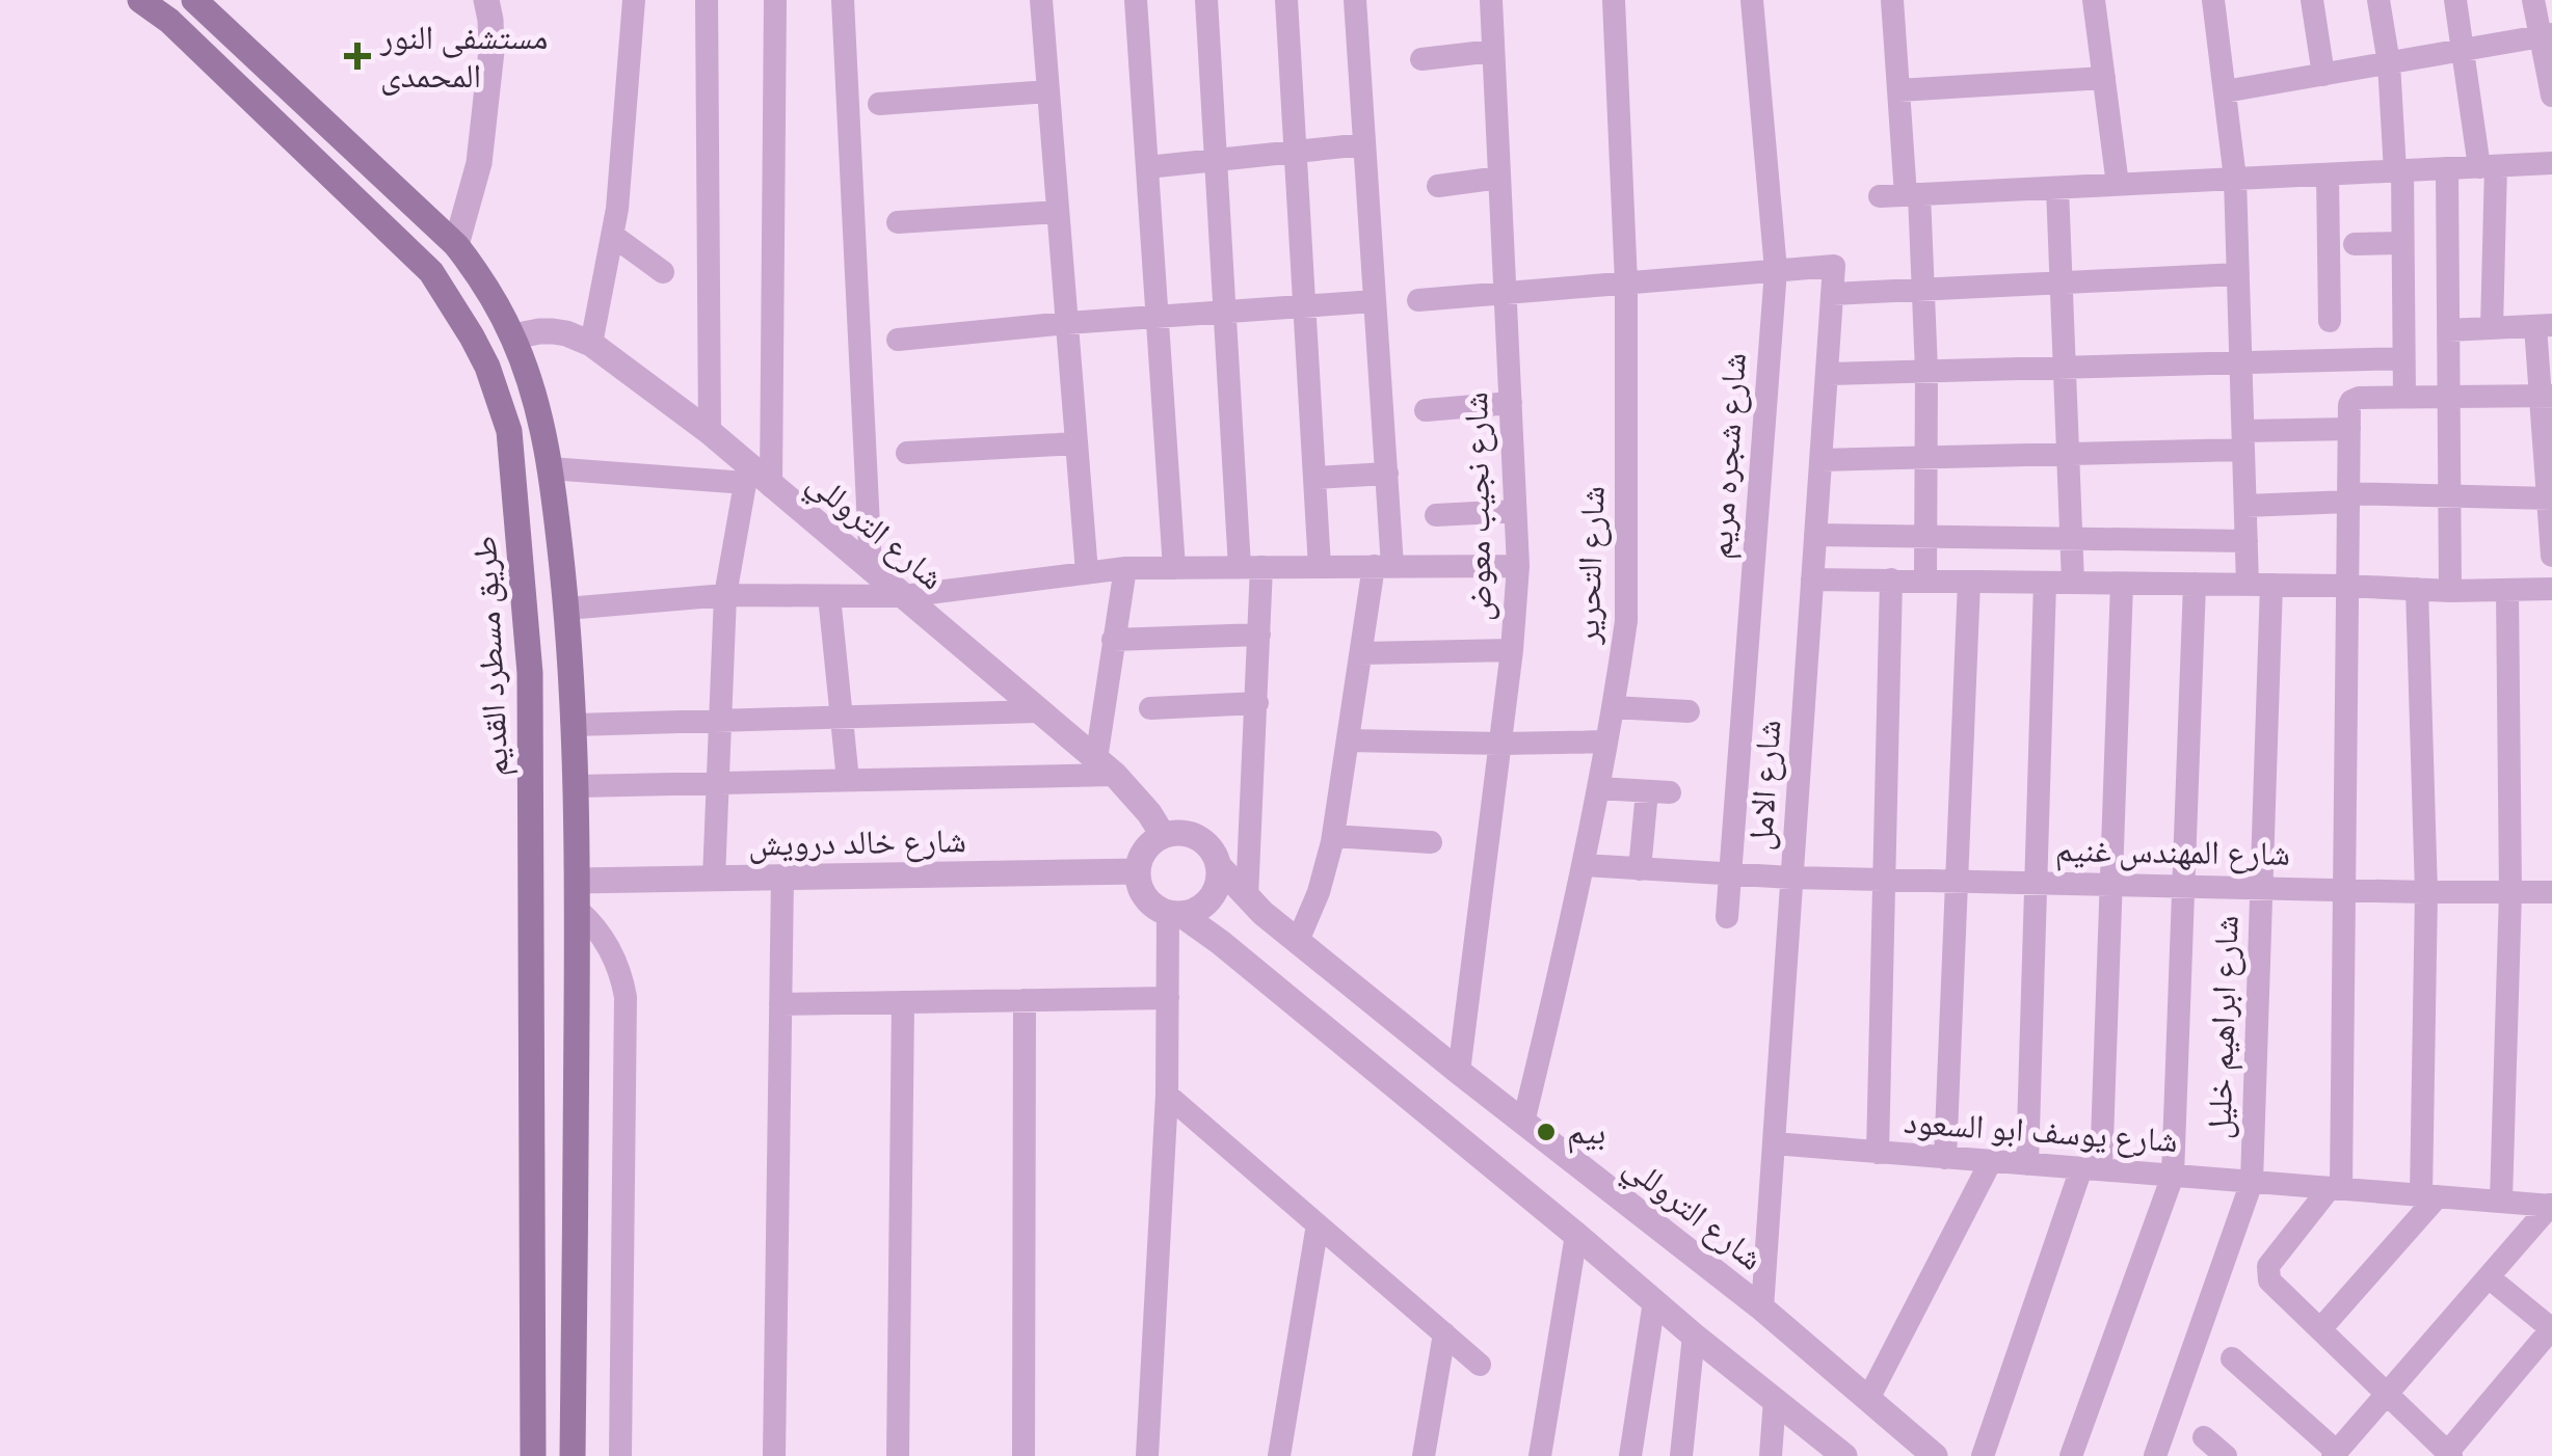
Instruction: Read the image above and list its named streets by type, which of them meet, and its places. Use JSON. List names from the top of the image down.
{
  "streets": {
    "main road": ["طريق مسطرد القديم"],
    "street": [
      "شارع شجره مريم",
      "شارع نجيب معوض",
      "شارع التروللي",
      "شارع التحرير",
      "شارع الامل",
      "شارع خالد درويش",
      "شارع المهندس غنيم",
      "شارع ابراهيم خليل",
      "شارع يوسف ابو السعود"
    ]
  },
  "crossings": [
    ["شارع شجره مريم", "شارع الامل"],
    ["شارع شجره مريم", "شارع المهندس غنيم"],
    ["شارع نجيب معوض", "شارع التروللي"],
    ["شارع التروللي", "شارع التحرير"],
    ["شارع التروللي", "شارع الامل"],
    ["شارع التروللي", "شارع خالد درويش"],
    ["شارع التحرير", "شارع المهندس غنيم"],
    ["شارع الامل", "شارع المهندس غنيم"],
    ["شارع الامل", "شارع يوسف ابو السعود"],
    ["شارع المهندس غنيم", "شارع ابراهيم خليل"],
    ["شارع ابراهيم خليل", "شارع يوسف ابو السعود"]
  ],
  "places": {
    "health": ["مستشفى النور المحمدى"],
    "other": ["بيم"]
  }
}
